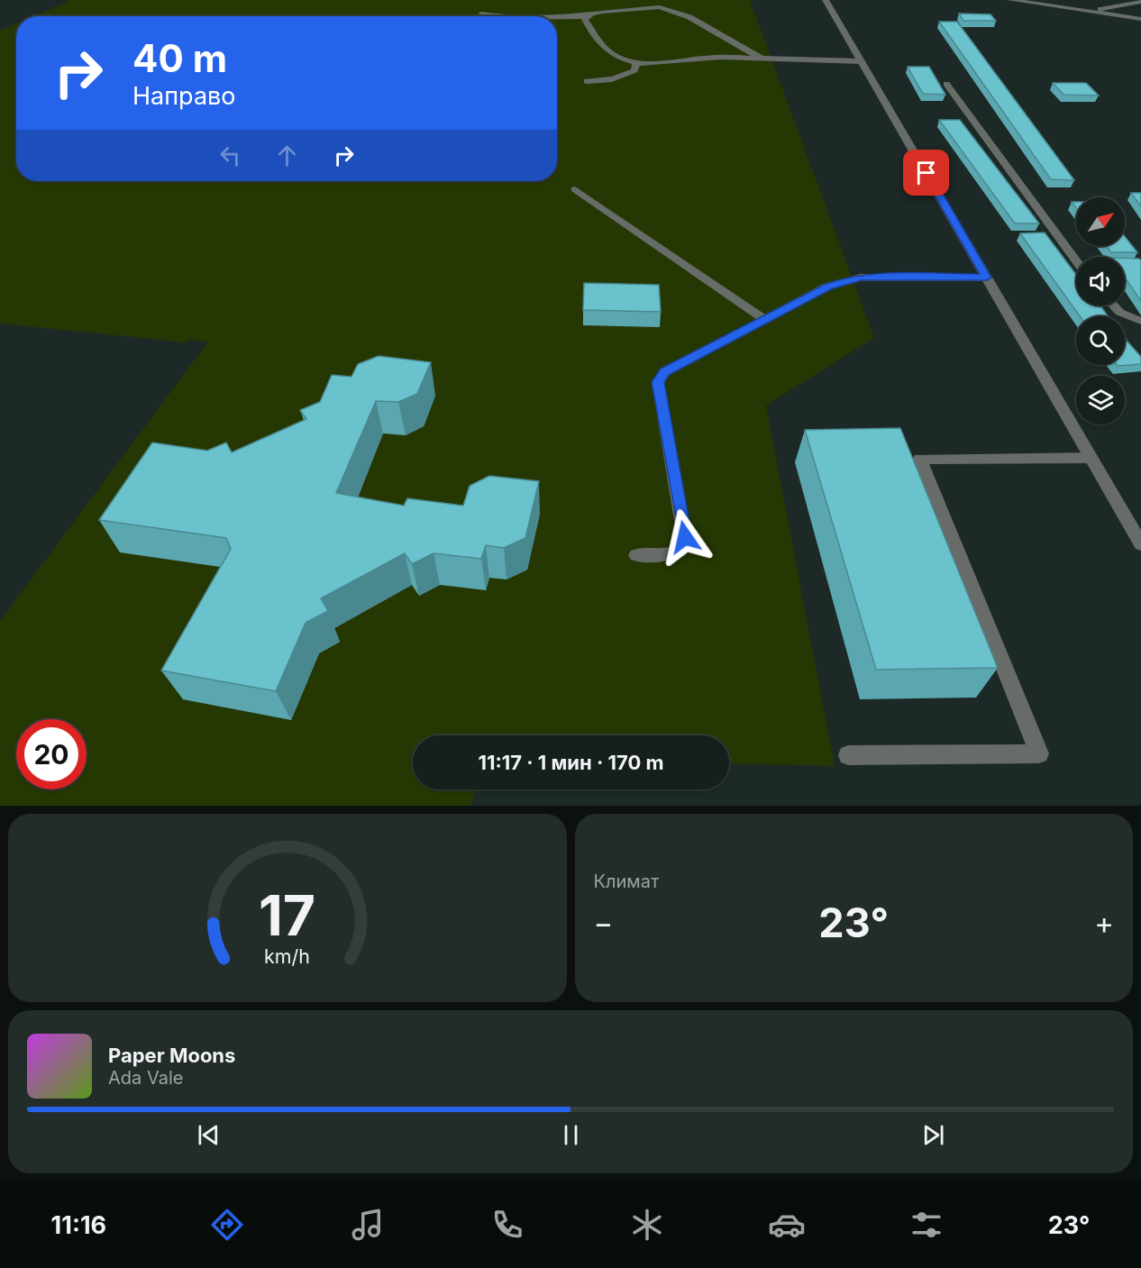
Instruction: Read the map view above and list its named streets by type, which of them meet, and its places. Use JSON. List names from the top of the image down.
{
  "north": "top right",
  "page": {
    "turn": ["40 m", "Направо"],
    "limit": "20",
    "trip": "11:17 · 1 мин · 170 m",
    "tile": "Климат",
    "heat": ["−", "23°", "+"],
    "song": ["Paper Moons", "Ada Vale"],
    "tabs": ["11:16", "23°"],
    "gauge": ["17", "km/h"]
  }
}
